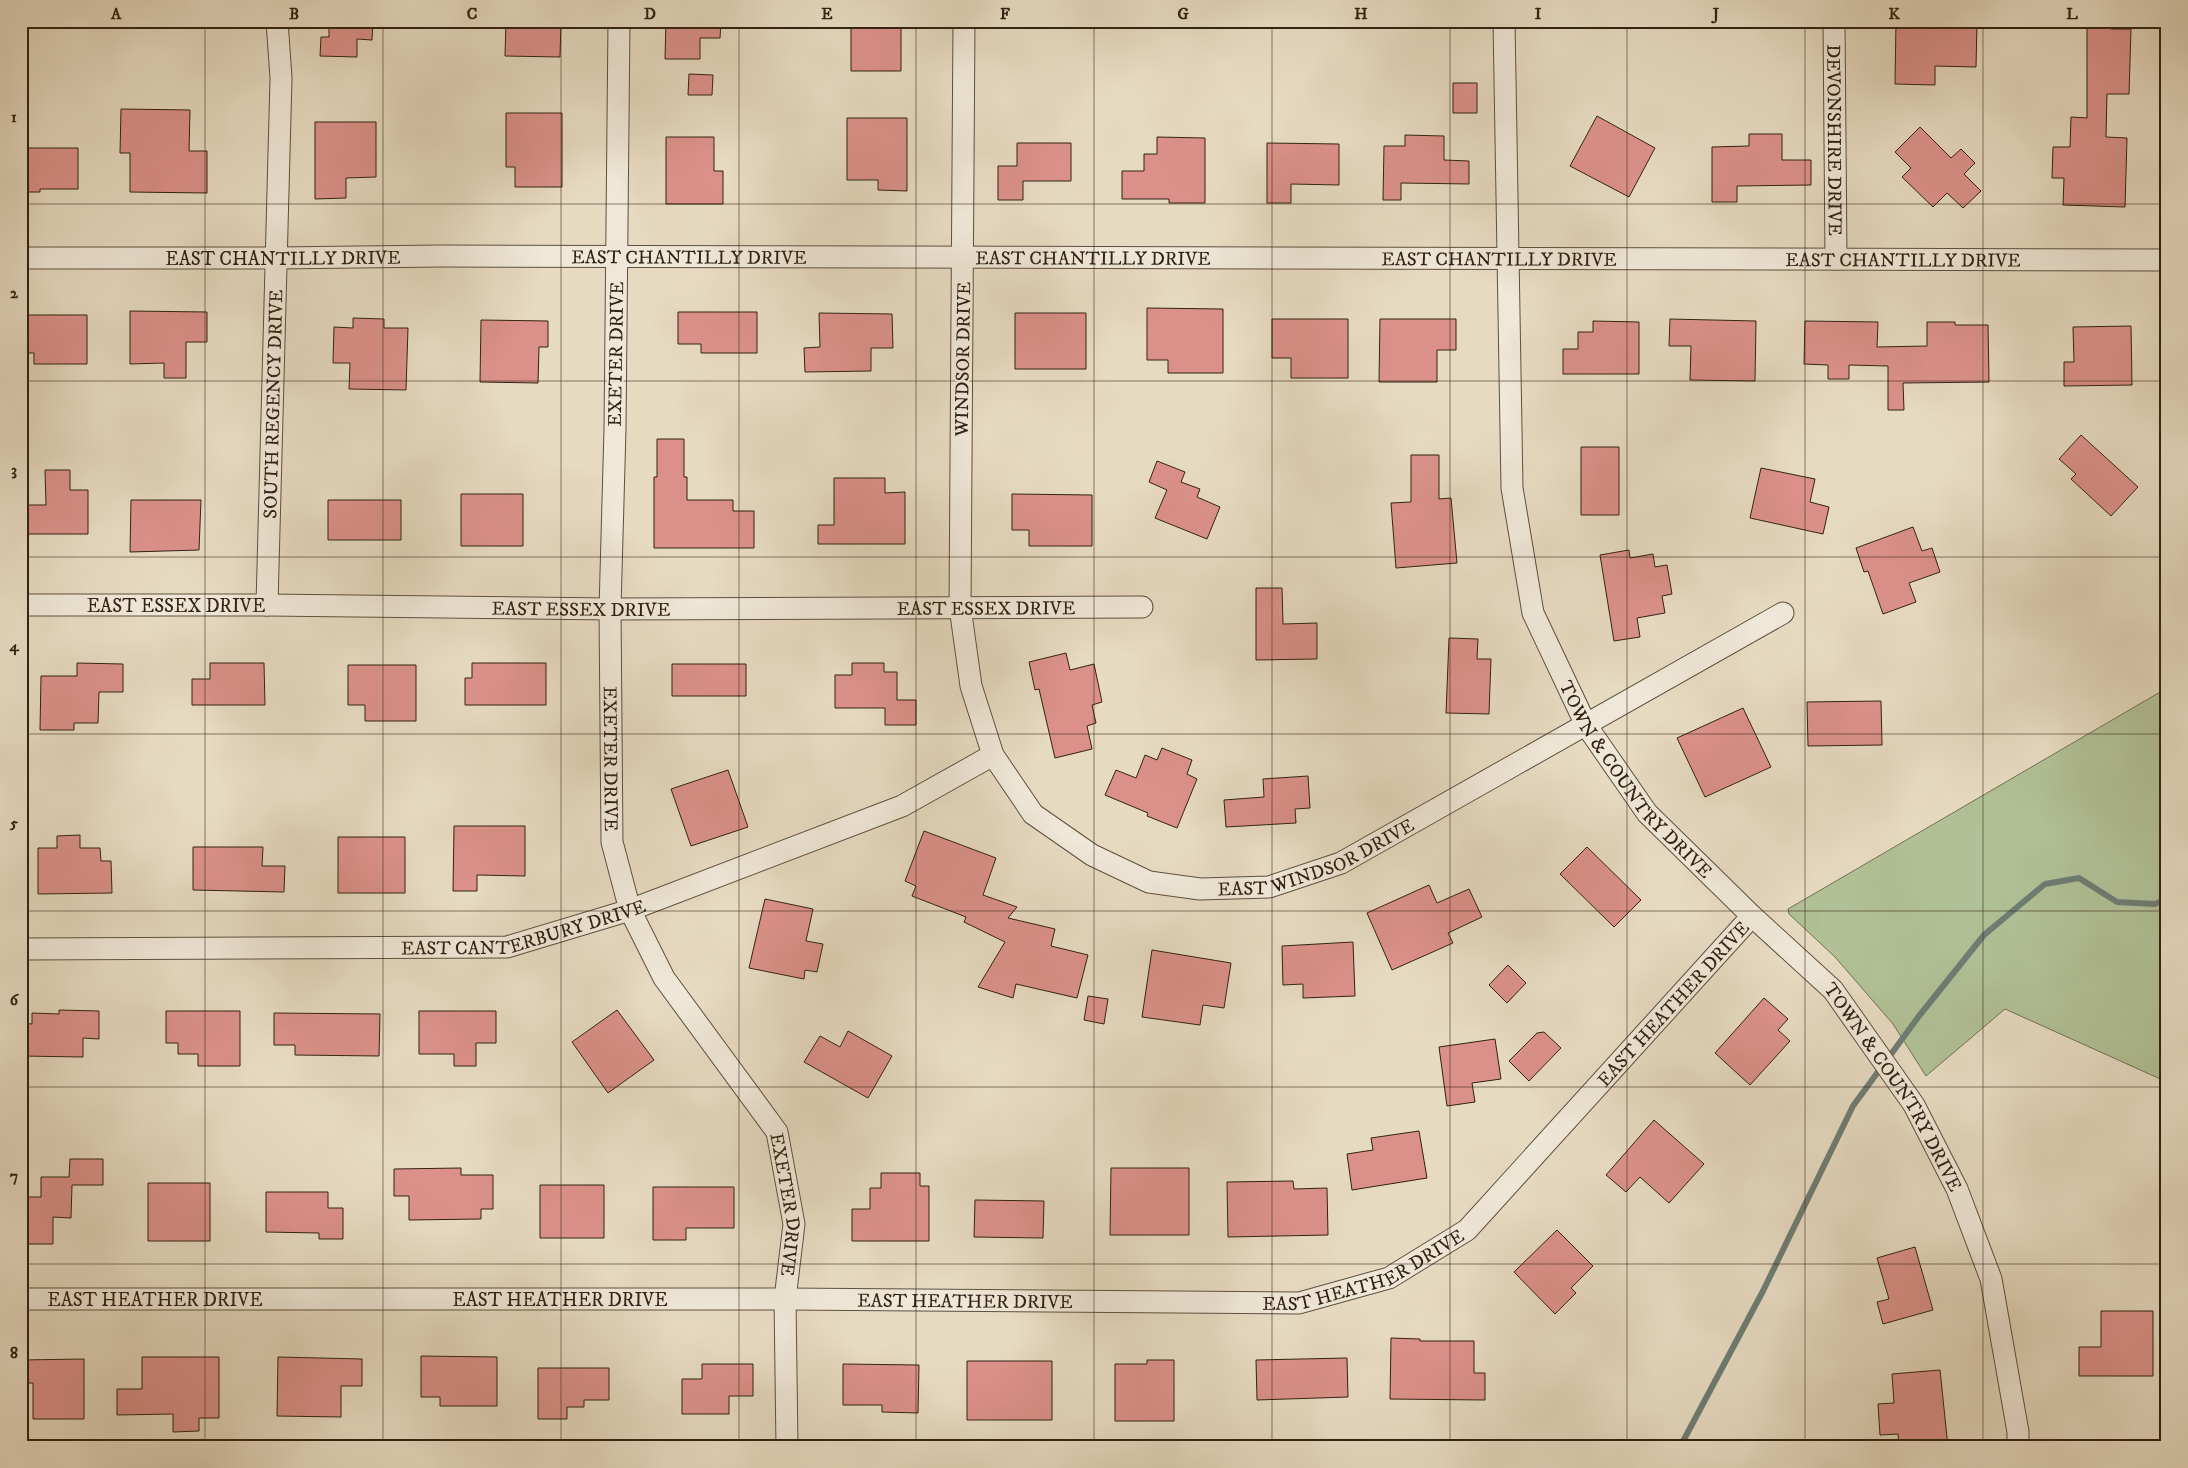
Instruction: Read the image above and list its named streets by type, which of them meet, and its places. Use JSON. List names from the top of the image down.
{
  "streets": {
    "street": [
      "DEVONSHIRE DRIVE",
      "EAST CHANTILLY DRIVE",
      "EXETER DRIVE",
      "WINDSOR DRIVE",
      "SOUTH REGENCY DRIVE",
      "EAST ESSEX DRIVE",
      "TOWN & COUNTRY DRIVE",
      "EAST WINDSOR DRIVE",
      "EAST CANTERBURY DRIVE",
      "EAST HEATHER DRIVE"
    ]
  },
  "crossings": [
    ["DEVONSHIRE DRIVE", "EAST CHANTILLY DRIVE"],
    ["EAST CHANTILLY DRIVE", "EXETER DRIVE"],
    ["EAST CHANTILLY DRIVE", "WINDSOR DRIVE"],
    ["EAST CHANTILLY DRIVE", "SOUTH REGENCY DRIVE"],
    ["EAST CHANTILLY DRIVE", "TOWN & COUNTRY DRIVE"],
    ["EXETER DRIVE", "EAST ESSEX DRIVE"],
    ["EXETER DRIVE", "EAST CANTERBURY DRIVE"],
    ["EXETER DRIVE", "EAST HEATHER DRIVE"],
    ["WINDSOR DRIVE", "EAST ESSEX DRIVE"],
    ["WINDSOR DRIVE", "EAST WINDSOR DRIVE"],
    ["SOUTH REGENCY DRIVE", "EAST ESSEX DRIVE"],
    ["EAST ESSEX DRIVE", "EAST WINDSOR DRIVE"],
    ["TOWN & COUNTRY DRIVE", "EAST WINDSOR DRIVE"],
    ["TOWN & COUNTRY DRIVE", "EAST HEATHER DRIVE"],
    ["EAST WINDSOR DRIVE", "EAST CANTERBURY DRIVE"]
  ],
  "grid": {
    "columns": [
      "A",
      "B",
      "C",
      "D",
      "E",
      "F",
      "G",
      "H",
      "I",
      "J",
      "K",
      "L"
    ],
    "rows": [
      "1",
      "2",
      "3",
      "4",
      "5",
      "6",
      "7",
      "8"
    ]
  }
}
